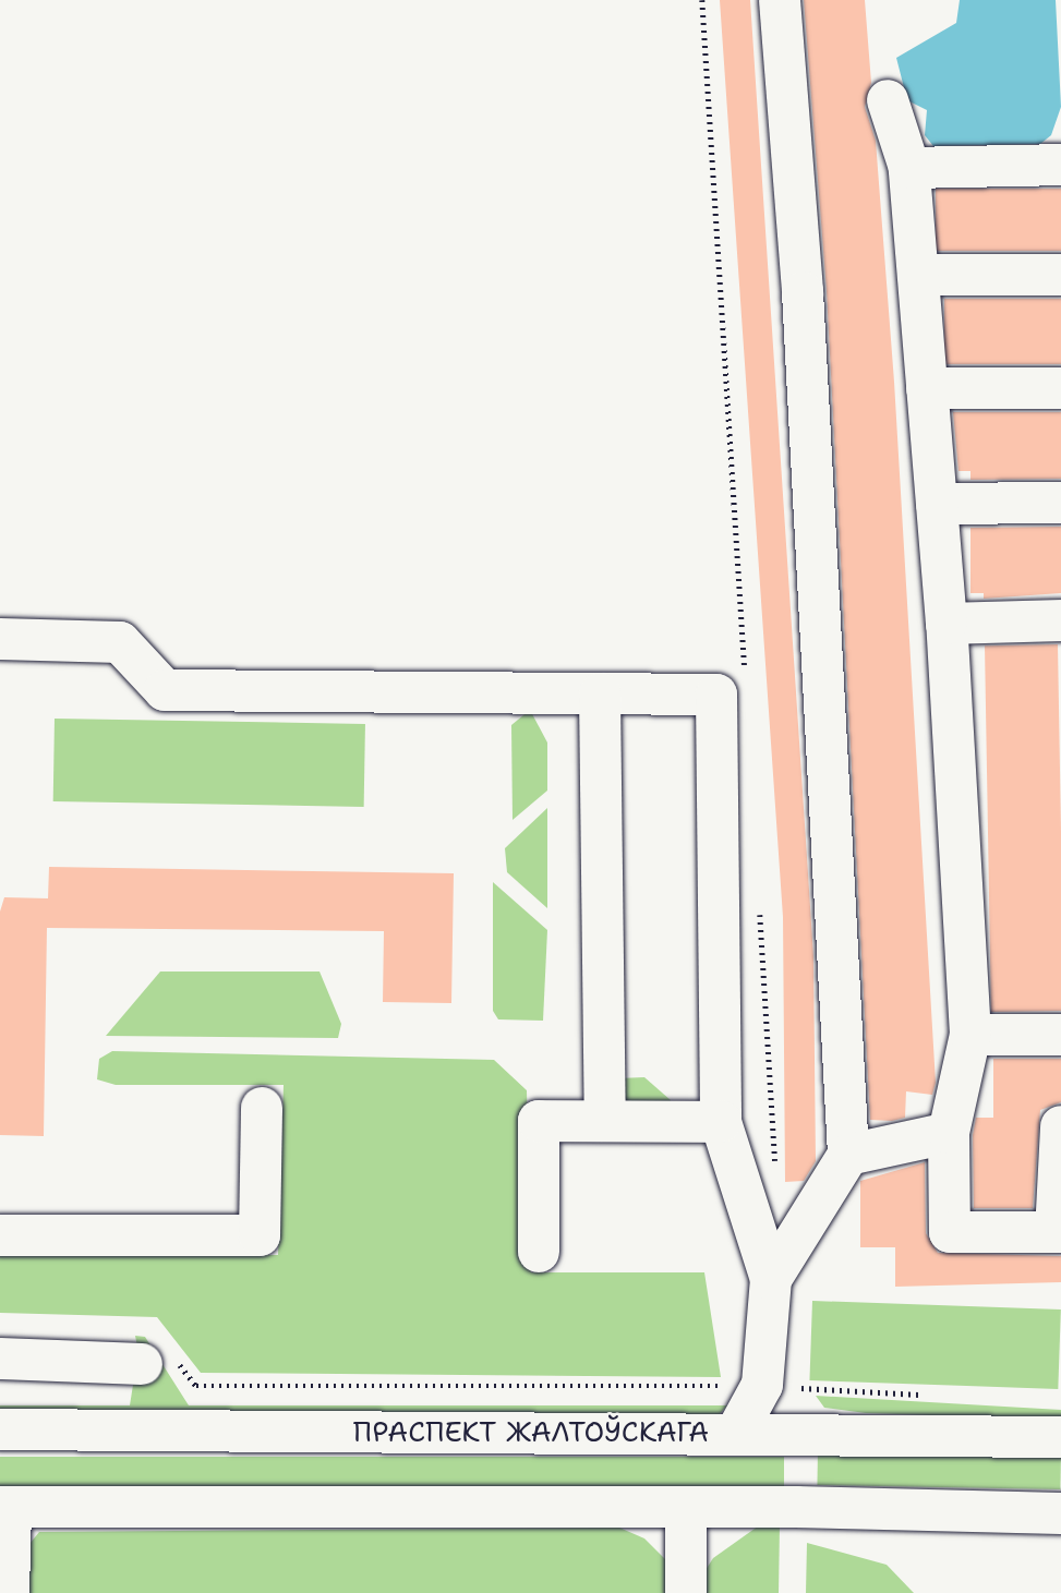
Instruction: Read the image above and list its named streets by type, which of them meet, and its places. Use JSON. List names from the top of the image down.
{
  "streets": {
    "main road": ["ПРАСПЕКТ ЖАЛТОЎСКАГА"]
  }
}
